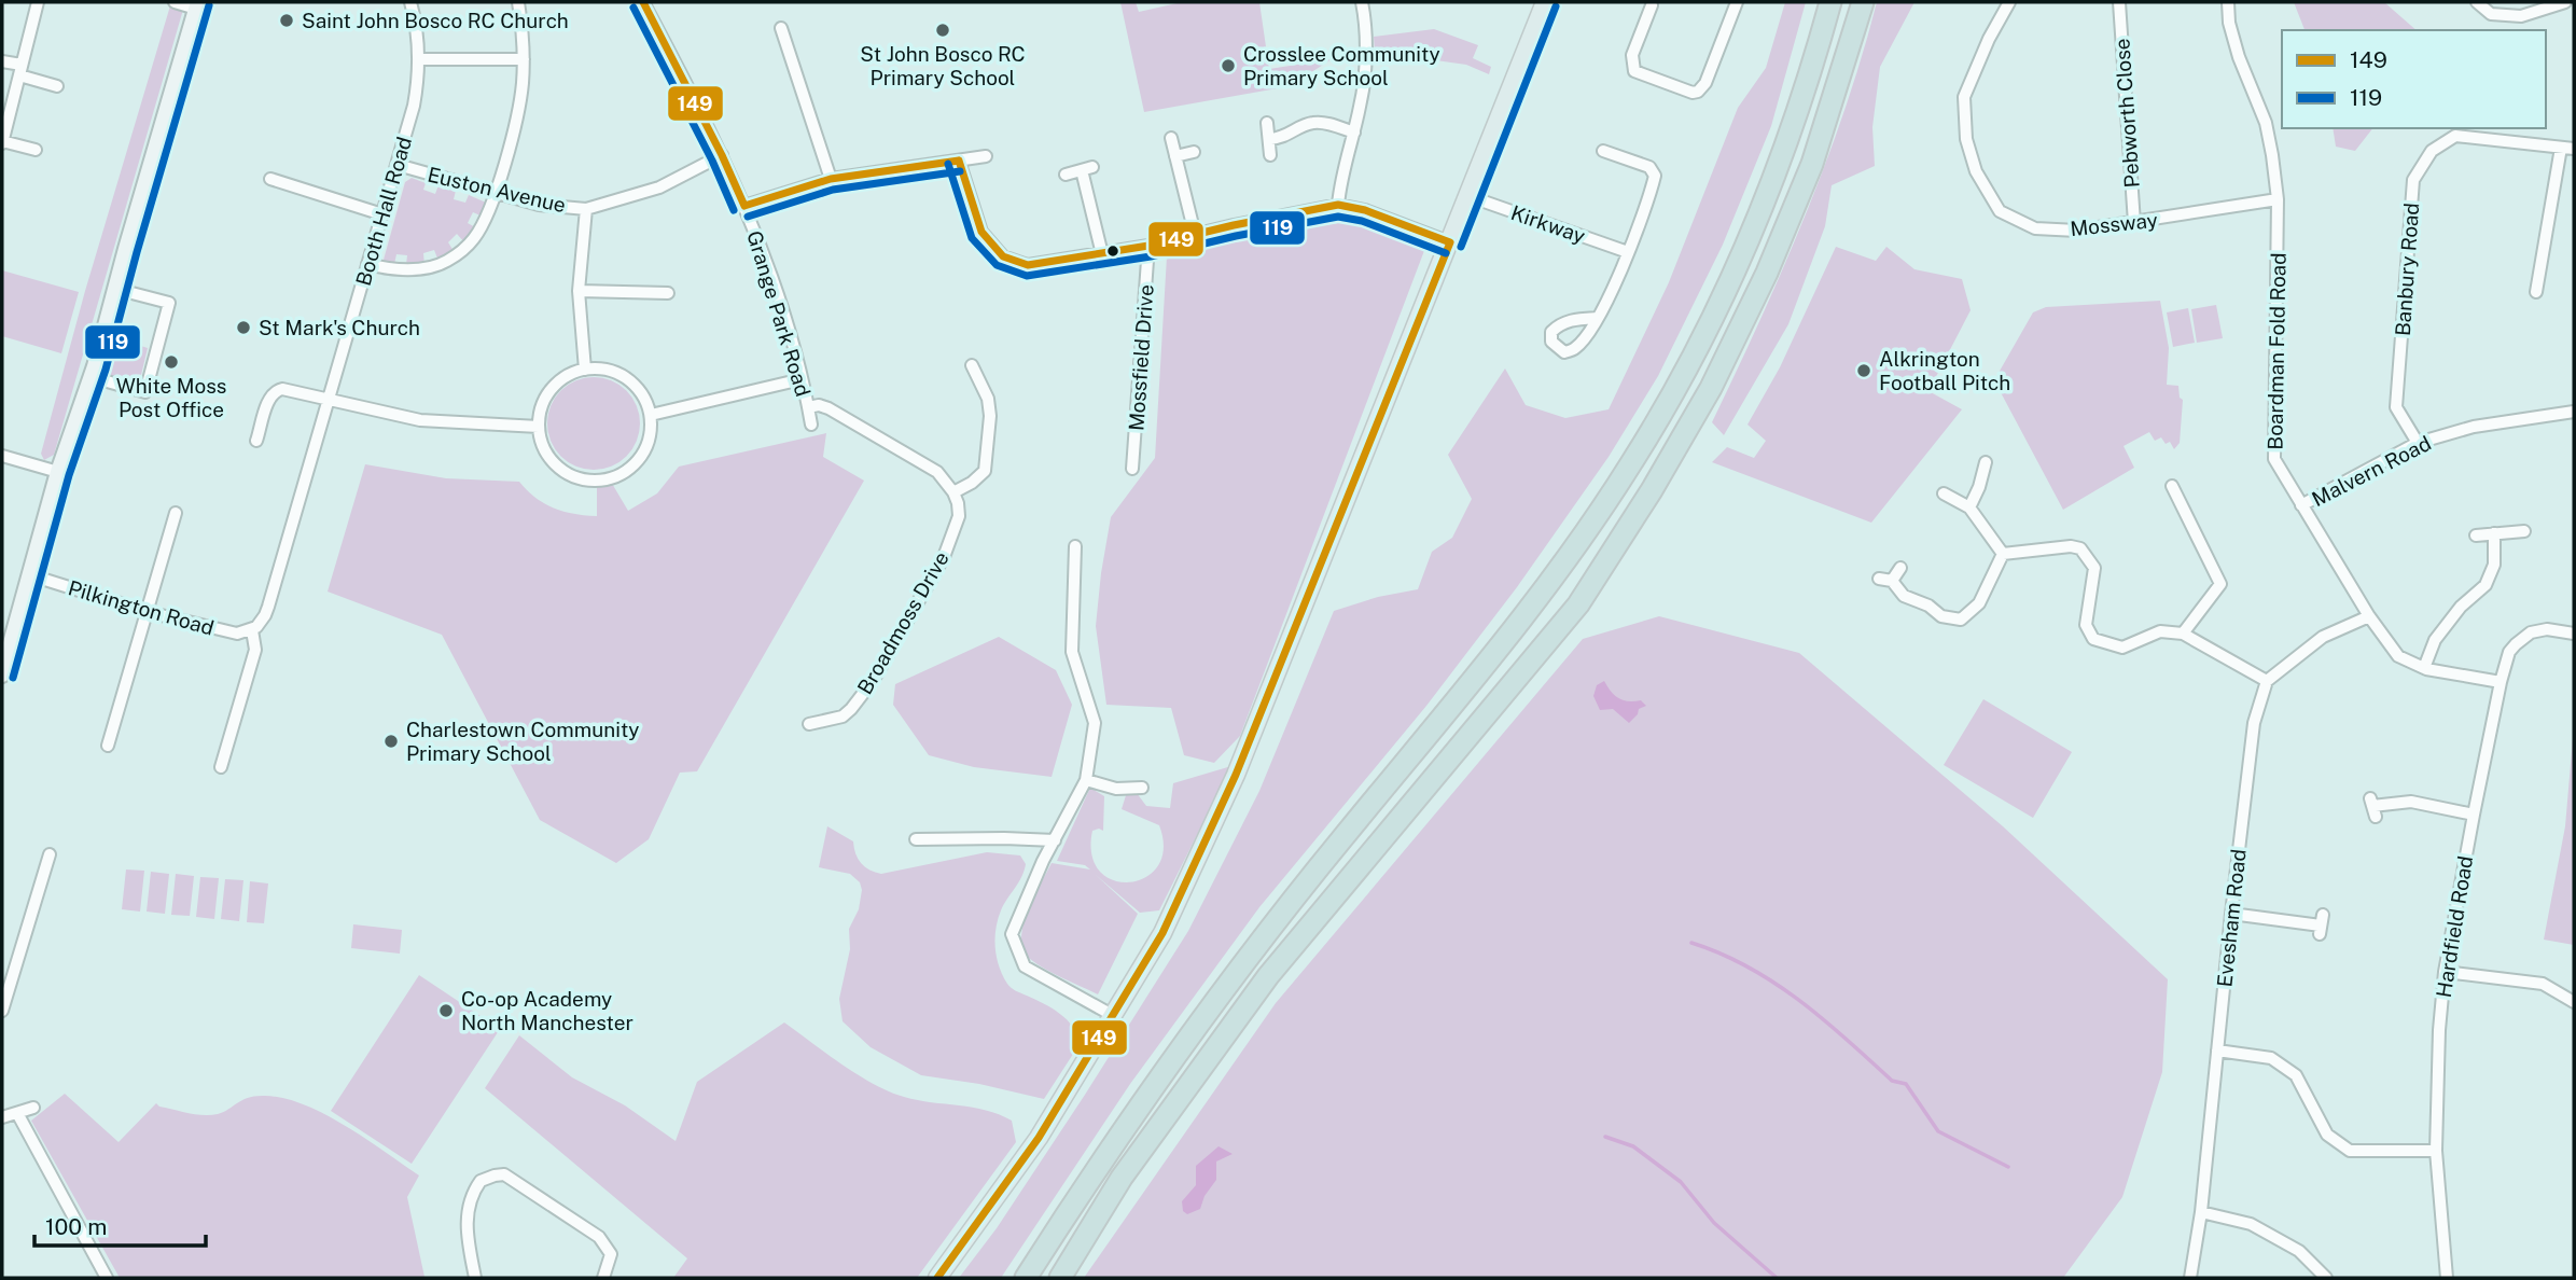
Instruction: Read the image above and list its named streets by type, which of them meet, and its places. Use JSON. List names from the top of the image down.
{
  "streets": {
    "street": [
      "Pebworth Close",
      "Euston Avenue",
      "Booth Hall Road",
      "Kirkway",
      "Mossway",
      "Banbury Road",
      "Grange Park Road",
      "Boardman Fold Road",
      "Mossfield Drive",
      "Malvern Road",
      "Pilkington Road",
      "Broadmoss Drive",
      "Evesham Road",
      "Hardfield Road"
    ]
  },
  "crossings": [
    ["Pebworth Close", "Mossway"],
    ["Euston Avenue", "Booth Hall Road"],
    ["Euston Avenue", "Grange Park Road"],
    ["Booth Hall Road", "Pilkington Road"],
    ["Mossway", "Boardman Fold Road"],
    ["Banbury Road", "Malvern Road"],
    ["Boardman Fold Road", "Malvern Road"],
    ["Boardman Fold Road", "Hardfield Road"]
  ],
  "places": [
    "Saint John Bosco RC Church",
    "St John Bosco RC Primary School",
    "Crosslee Community Primary School",
    "St Mark's Church",
    "White Moss Post Office",
    "Alkrington Football Pitch",
    "Charlestown Community Primary School",
    "Co-op Academy North Manchester"
  ],
  "lines": ["transit line 149", "transit line 119"],
  "legend": ["149", "119"],
  "scale_bar": "100 m"
}
